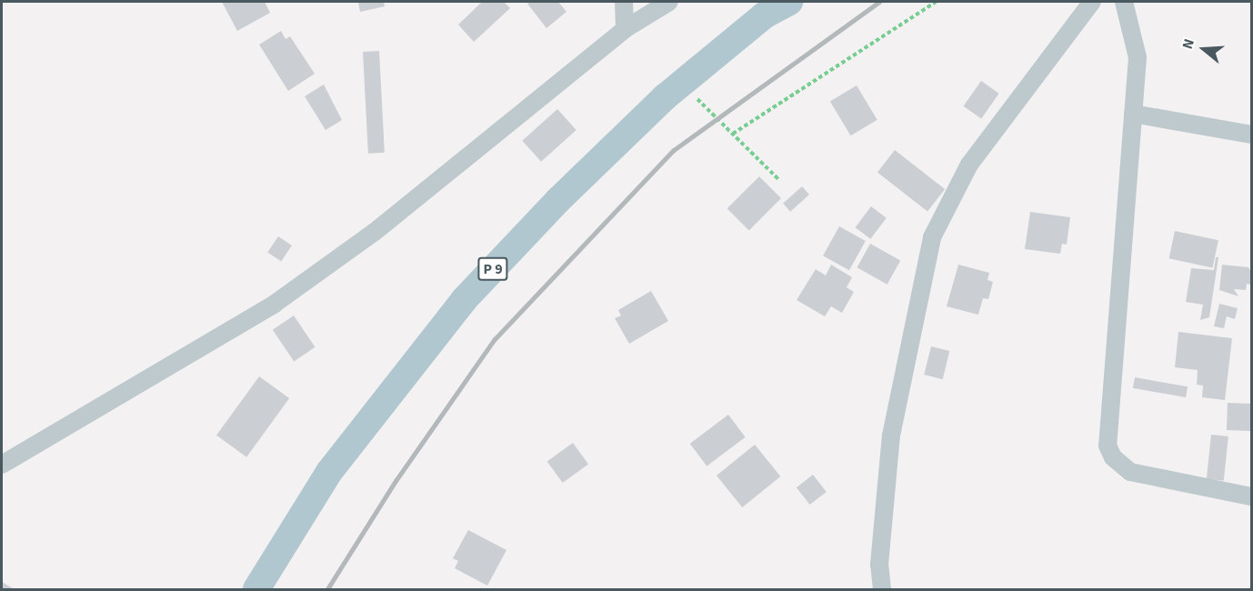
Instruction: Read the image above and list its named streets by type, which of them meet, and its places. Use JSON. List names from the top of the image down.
{
  "streets": {
    "main road": ["P 9"]
  },
  "north": "left"
}
